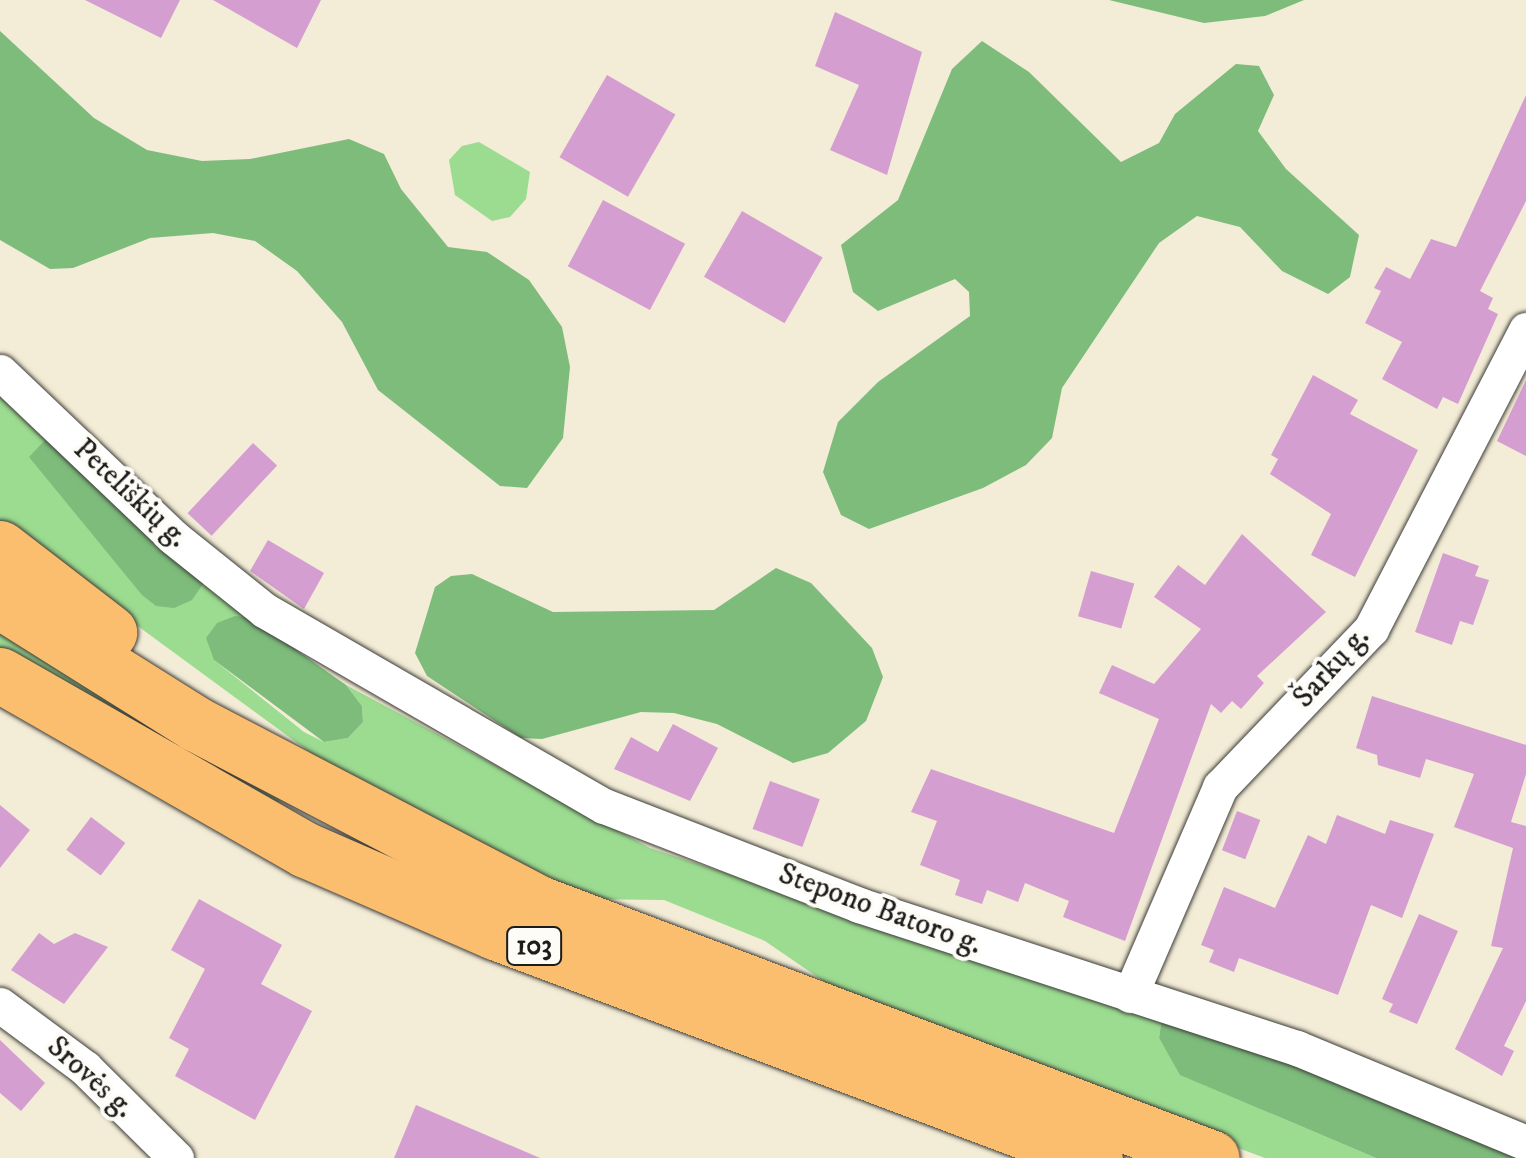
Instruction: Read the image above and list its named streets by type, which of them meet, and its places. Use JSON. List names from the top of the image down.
{
  "streets": {
    "main road": ["103"],
    "street": [
      "Peteliškių g.",
      "Šarkų g.",
      "Stepono Batoro g.",
      "Srovės g."
    ]
  },
  "crossings": [
    ["Peteliškių g.", "Stepono Batoro g."],
    ["Šarkų g.", "Stepono Batoro g."]
  ]
}
